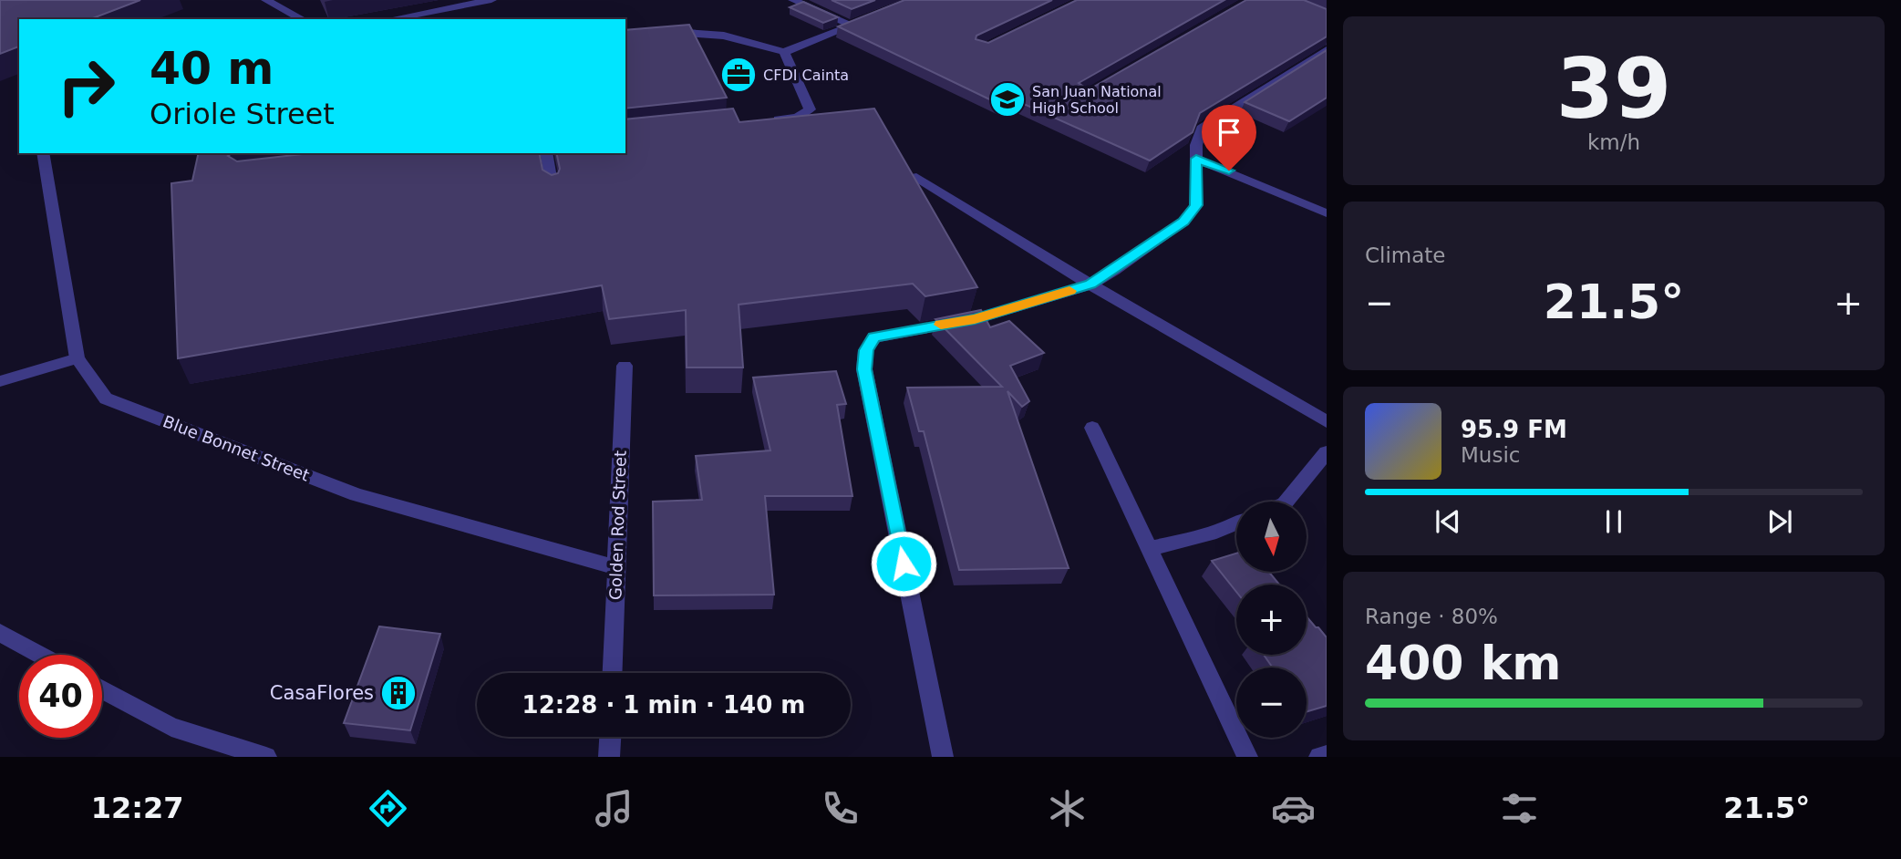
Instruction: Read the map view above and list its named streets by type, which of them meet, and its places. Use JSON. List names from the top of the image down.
{
  "streets": {
    "street": ["Blue Bonnet Street", "Golden Rod Street"]
  },
  "crossings": [
    ["Blue Bonnet Street", "Golden Rod Street"]
  ],
  "places": {
    "office": ["CFDI Cainta"],
    "school or university": ["San Juan National High School"],
    "building": ["CasaFlores"]
  },
  "north": "bottom",
  "page": {
    "tile": [
      ["39", "km/h"],
      "Climate",
      ["Range · 80%", "400 km"]
    ],
    "turn": ["40 m", "Oriole Street"],
    "heat": ["−", "21.5°", "+"],
    "song": ["95.9 FM", "Music"],
    "map_buttons": ["+", "−"],
    "limit": "40",
    "trip": "12:28 · 1 min · 140 m",
    "tabs": ["12:27", "21.5°"]
  }
}
